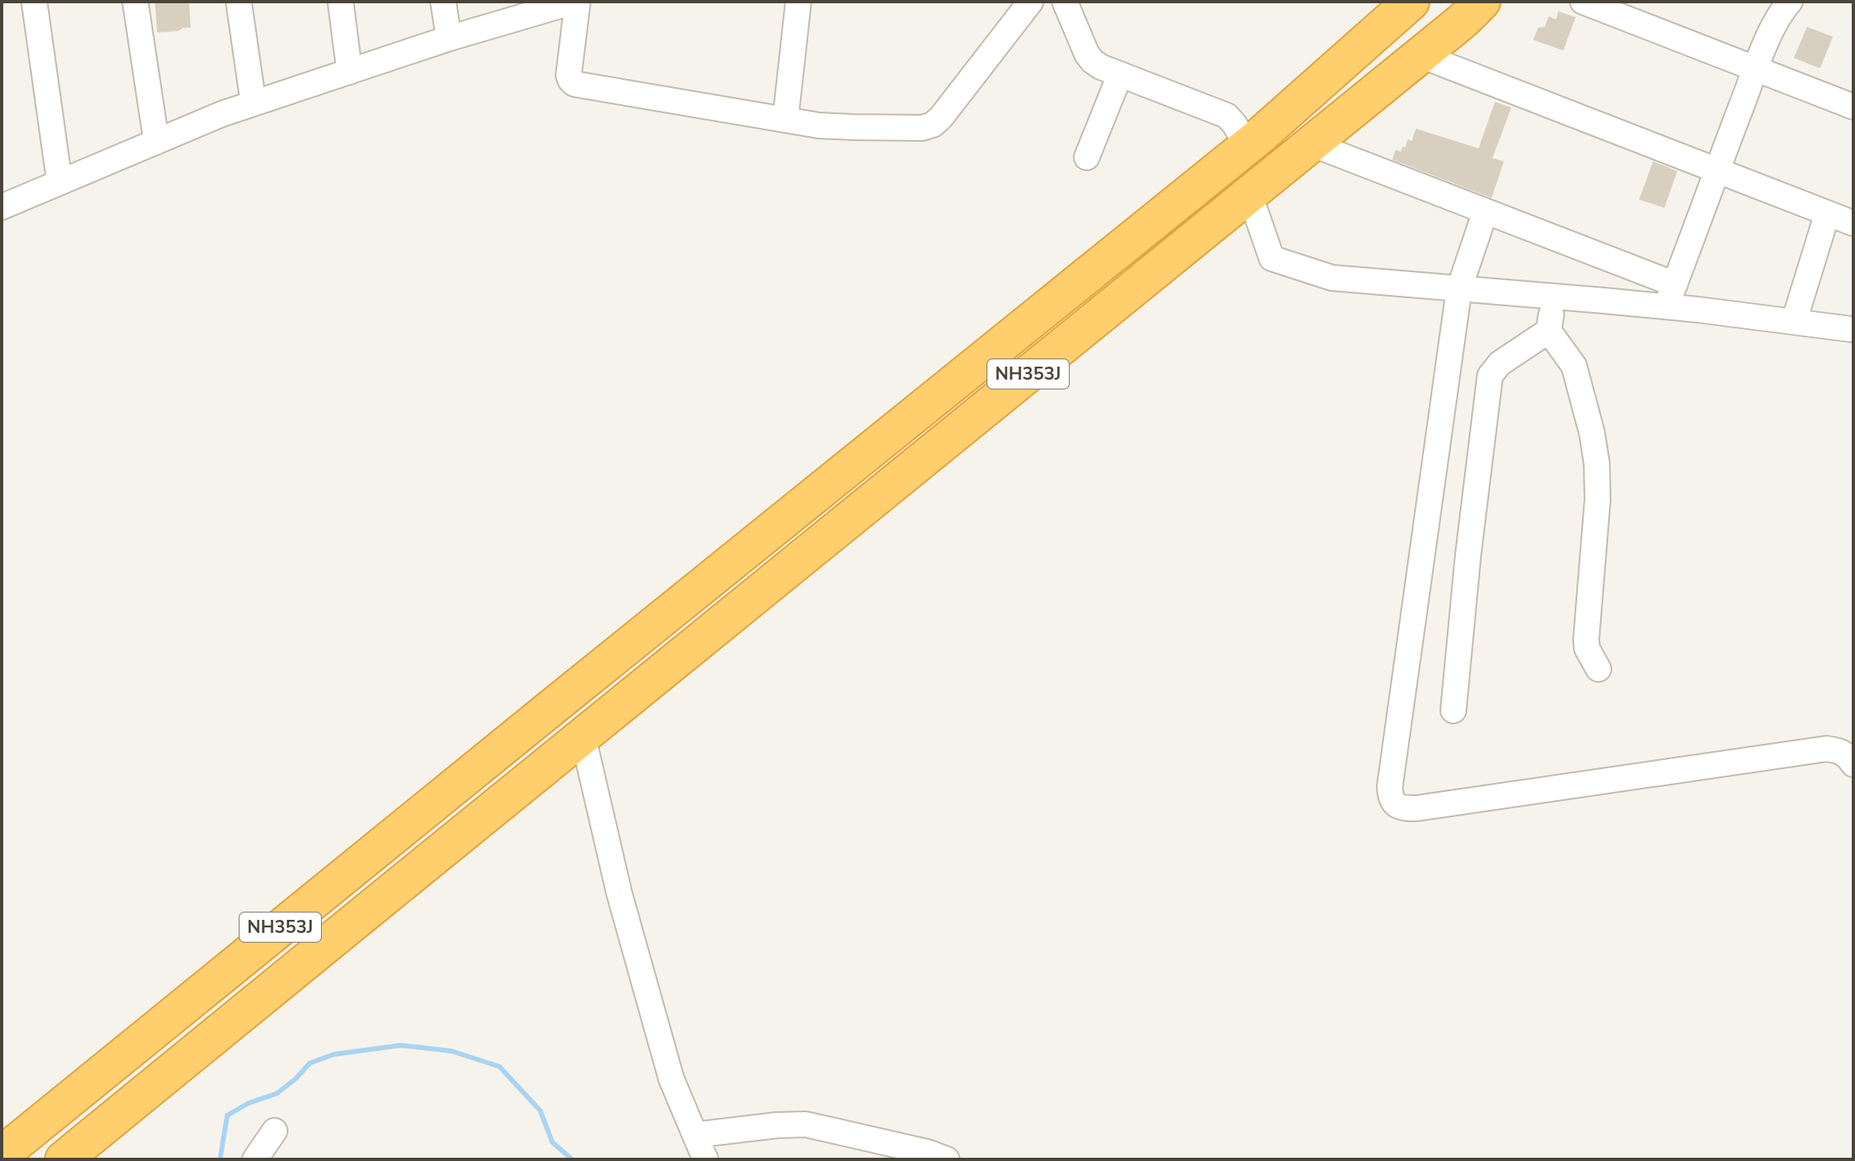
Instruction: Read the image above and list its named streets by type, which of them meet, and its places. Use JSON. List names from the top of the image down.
{
  "streets": {
    "highway": ["NH353J"]
  }
}
